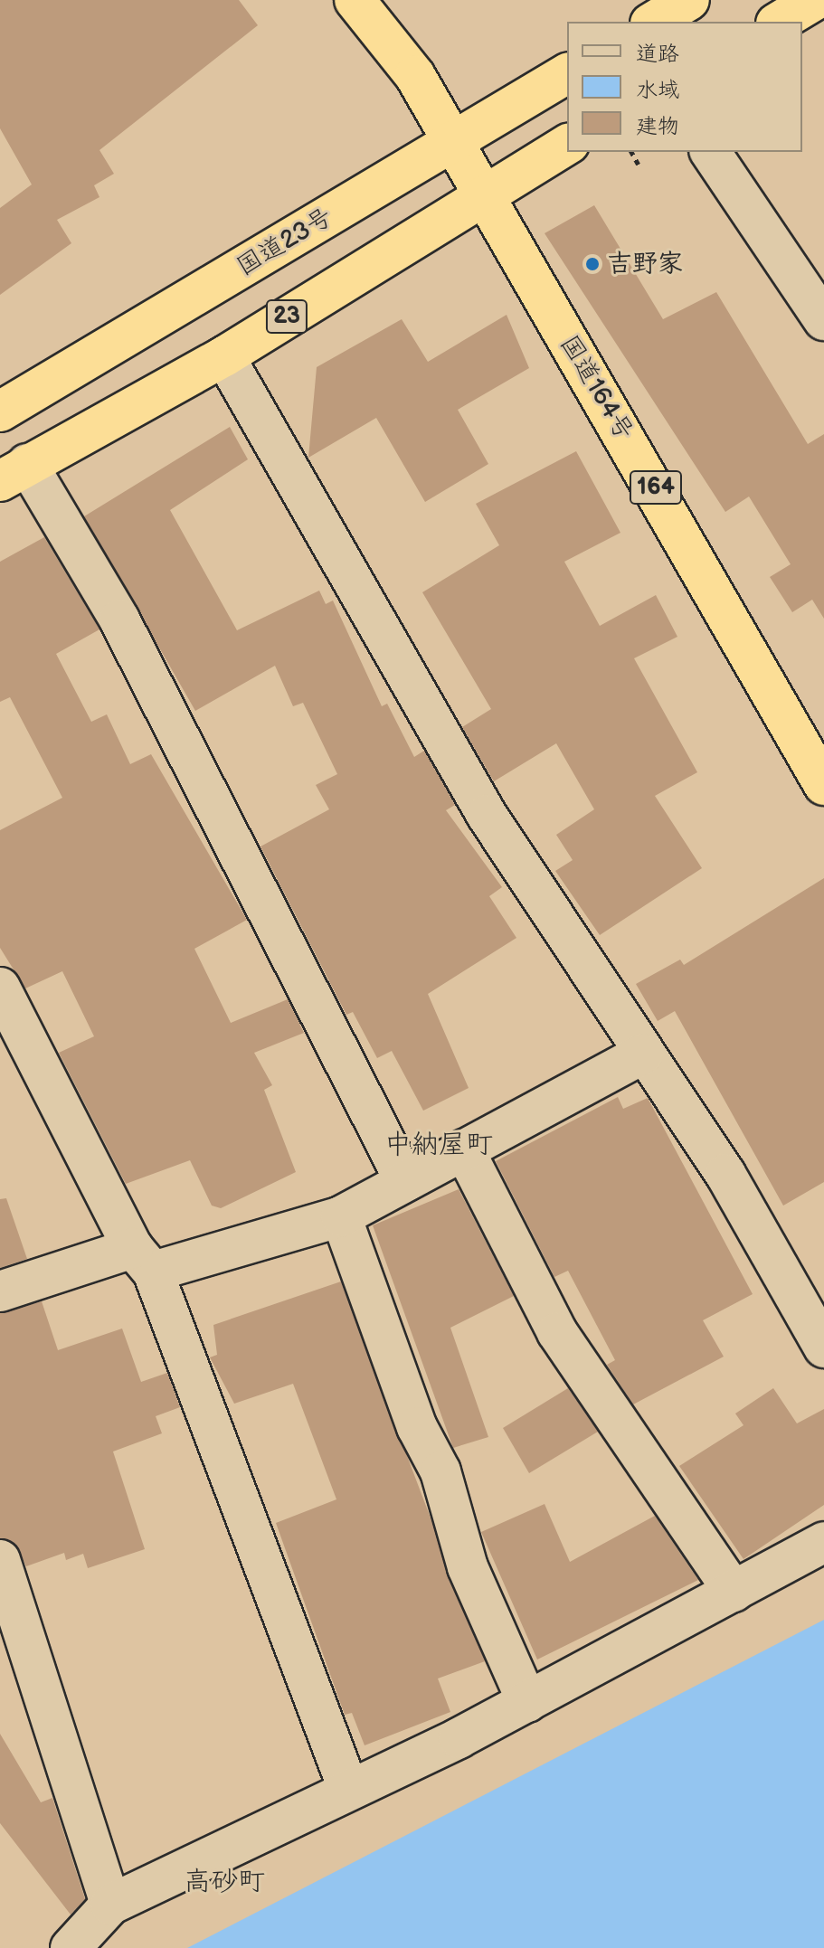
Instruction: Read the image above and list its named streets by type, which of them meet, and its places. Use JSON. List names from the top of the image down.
{
  "streets": {
    "highway": [
      "国道23号",
      "23",
      "国道164号",
      "164"
    ]
  },
  "crossings": [
    ["国道23号", "国道164号"],
    ["23", "国道164号"]
  ],
  "districts": ["中納屋町", "高砂町"],
  "places": ["吉野家"],
  "legend": ["道路", "水域", "建物"]
}
